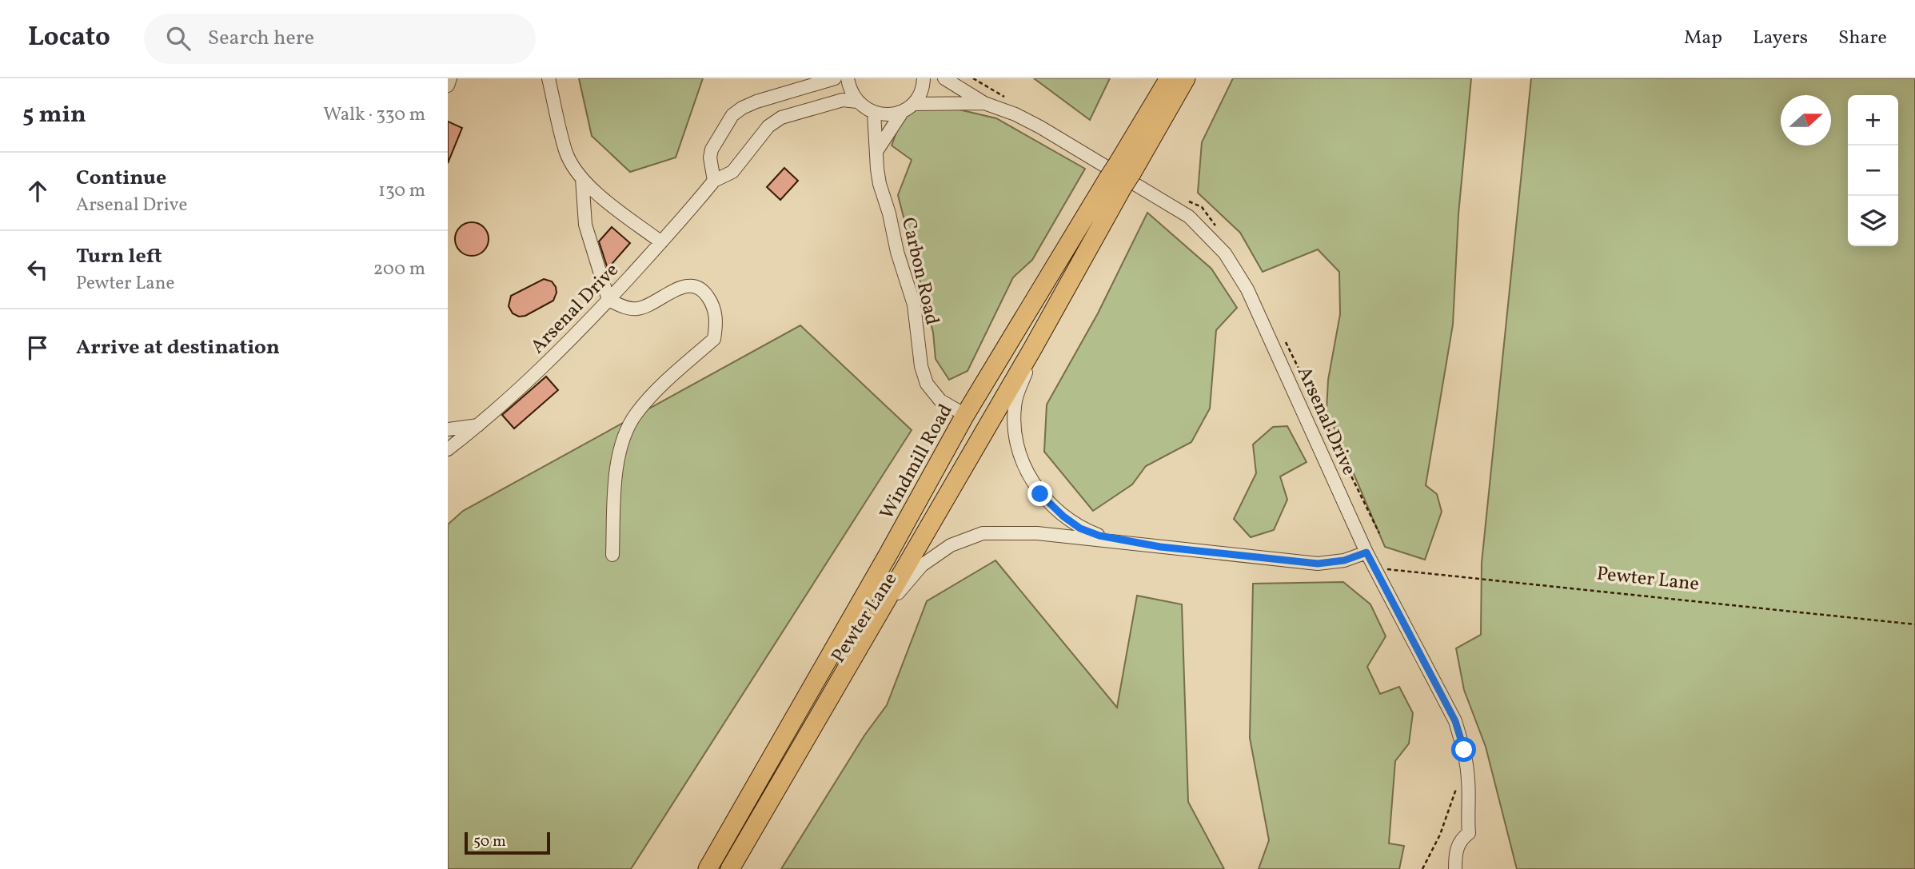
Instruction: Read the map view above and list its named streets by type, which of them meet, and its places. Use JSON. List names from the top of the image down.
{
  "streets": {
    "highway": ["Windmill Road"],
    "lane": ["Carbon Road", "Arsenal Drive", "Pewter Lane"]
  },
  "crossings": [
    ["Carbon Road", "Windmill Road"],
    ["Arsenal Drive", "Pewter Lane"],
    ["Windmill Road", "Pewter Lane"]
  ],
  "scale_bar": "50 m",
  "north": "right",
  "page": {
    "header": "Locato",
    "search": "Search here",
    "nav": ["Map", "Layers", "Share"],
    "heading": ["5 min", "Walk · 330 m"],
    "map_buttons": ["+", "−"],
    "list": [
      ["Continue", "Arsenal Drive", "130 m"],
      ["Turn left", "Pewter Lane", "200 m"],
      "Arrive at destination"
    ],
    "scale": "50 m"
  }
}
